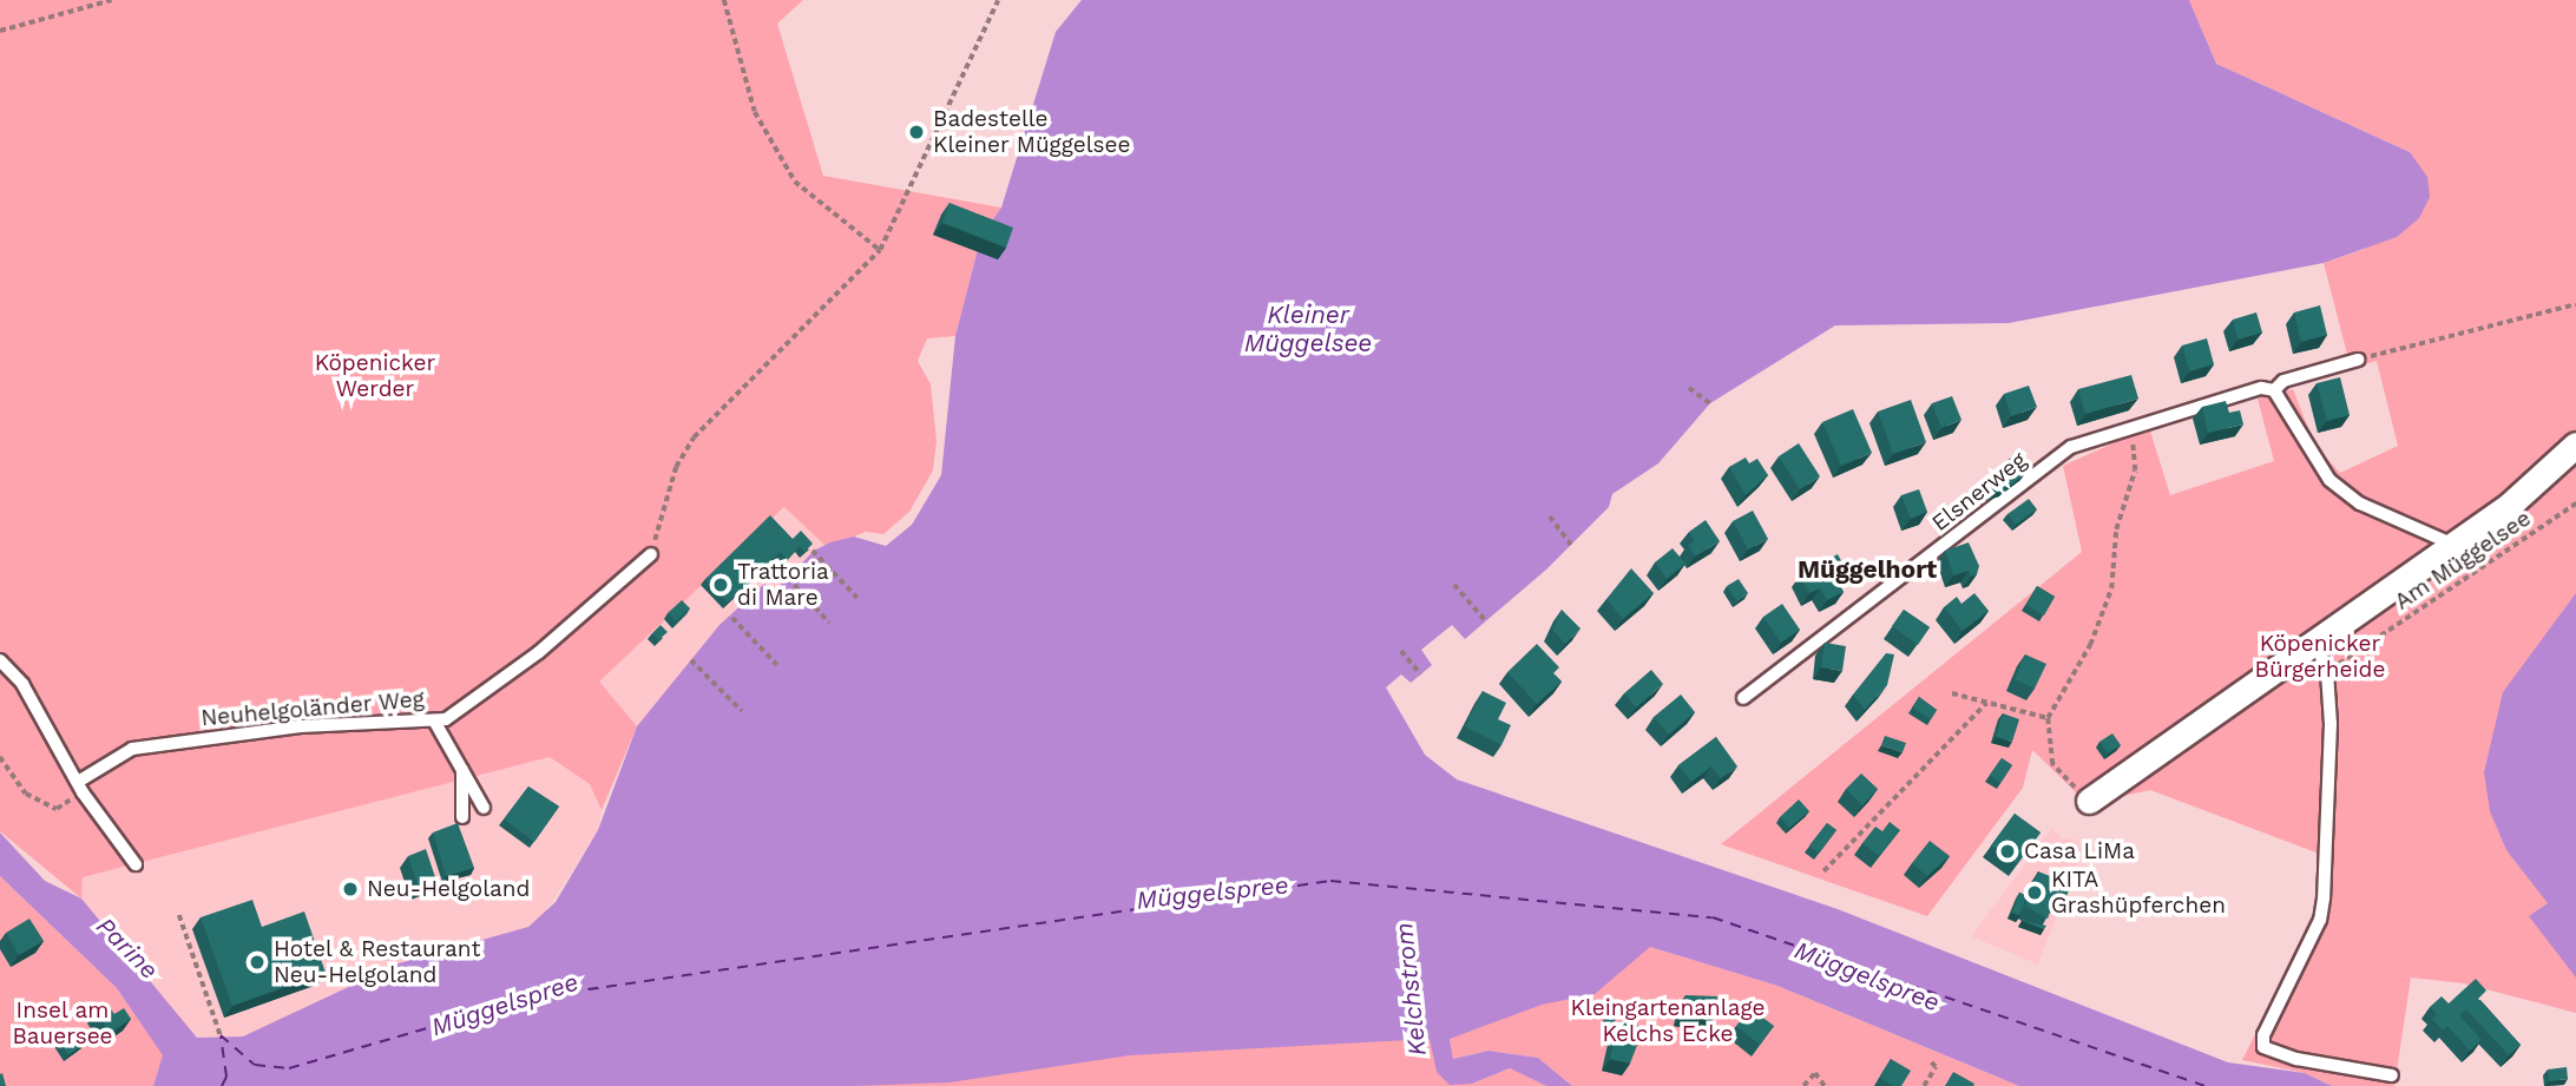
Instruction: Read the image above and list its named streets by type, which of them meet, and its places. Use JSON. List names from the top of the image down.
{
  "streets": {
    "lane": ["Elsnerweg", "Neuhelgoländer Weg"],
    "path": ["Am Müggelsee"]
  },
  "districts": ["Müggelhort"],
  "water": [
    "Kleiner Müggelsee",
    "Müggelspree",
    "Parine",
    "Kelchstrom"
  ],
  "parks": [
    "Köpenicker Werder",
    "Köpenicker Bürgerheide",
    "Kleingartenanlage Kelchs Ecke",
    "Insel am Bauersee"
  ],
  "places": [
    "Badestelle Kleiner Müggelsee",
    "Trattoria di Mare",
    "Casa LiMa",
    "Neu-Helgoland",
    "KITA Grashüpferchen",
    "Hotel & Restaurant Neu-Helgoland"
  ]
}
